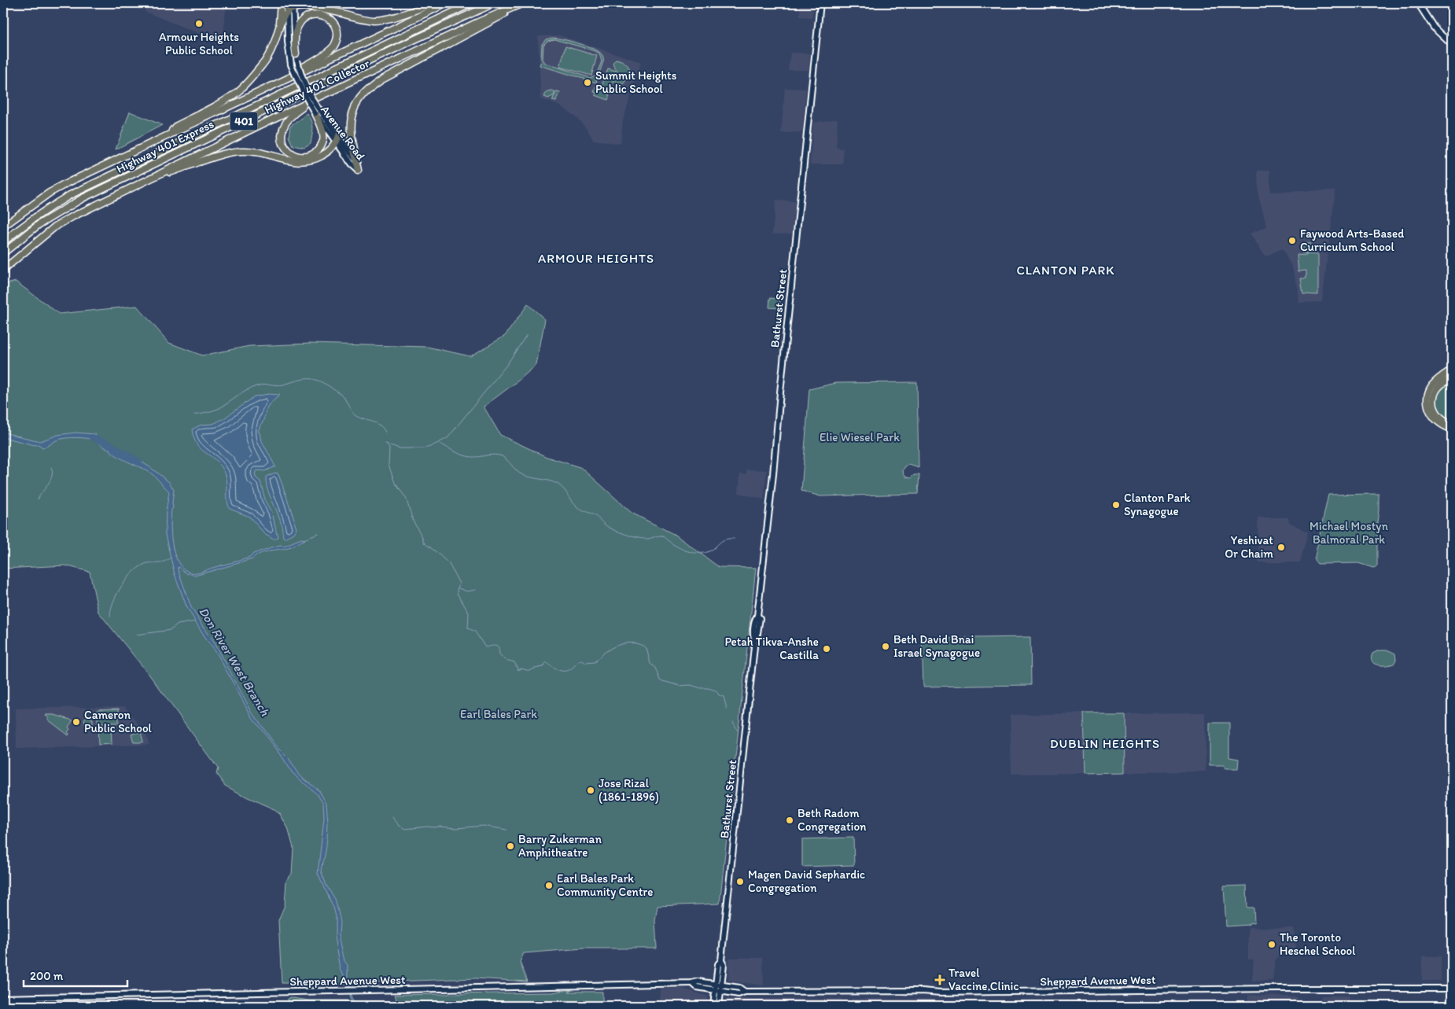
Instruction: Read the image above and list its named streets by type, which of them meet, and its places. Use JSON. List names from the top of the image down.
{
  "streets": {
    "highway": ["Highway 401 Collector", "401", "Highway 401 Express"],
    "main road": ["Avenue Road", "Bathurst Street", "Sheppard Avenue West"]
  },
  "crossings": [
    ["Bathurst Street", "Sheppard Avenue West"]
  ],
  "districts": ["ARMOUR HEIGHTS", "CLANTON PARK", "DUBLIN HEIGHTS"],
  "water": ["Don River West Branch"],
  "parks": ["Elie Wiesel Park", "Michael Mostyn Balmoral Park", "Earl Bales Park"],
  "places": {
    "other": [
      "Armour Heights Public School",
      "Summit Heights Public School",
      "Faywood Arts-Based Curriculum School",
      "Clanton Park Synagogue",
      "Yeshivat Or Chaim",
      "Beth David Bnai Israel Synagogue",
      "Petah Tikva-Anshe Castilla",
      "Cameron Public School",
      "Jose Rizal (1861-1896)",
      "Beth Radom Congregation",
      "Barry Zukerman Amphitheatre",
      "Magen David Sephardic Congregation",
      "Earl Bales Park Community Centre",
      "The Toronto Heschel School"
    ],
    "health": ["Travel Vaccine Clinic"]
  },
  "scale_bar": "200 m"
}
